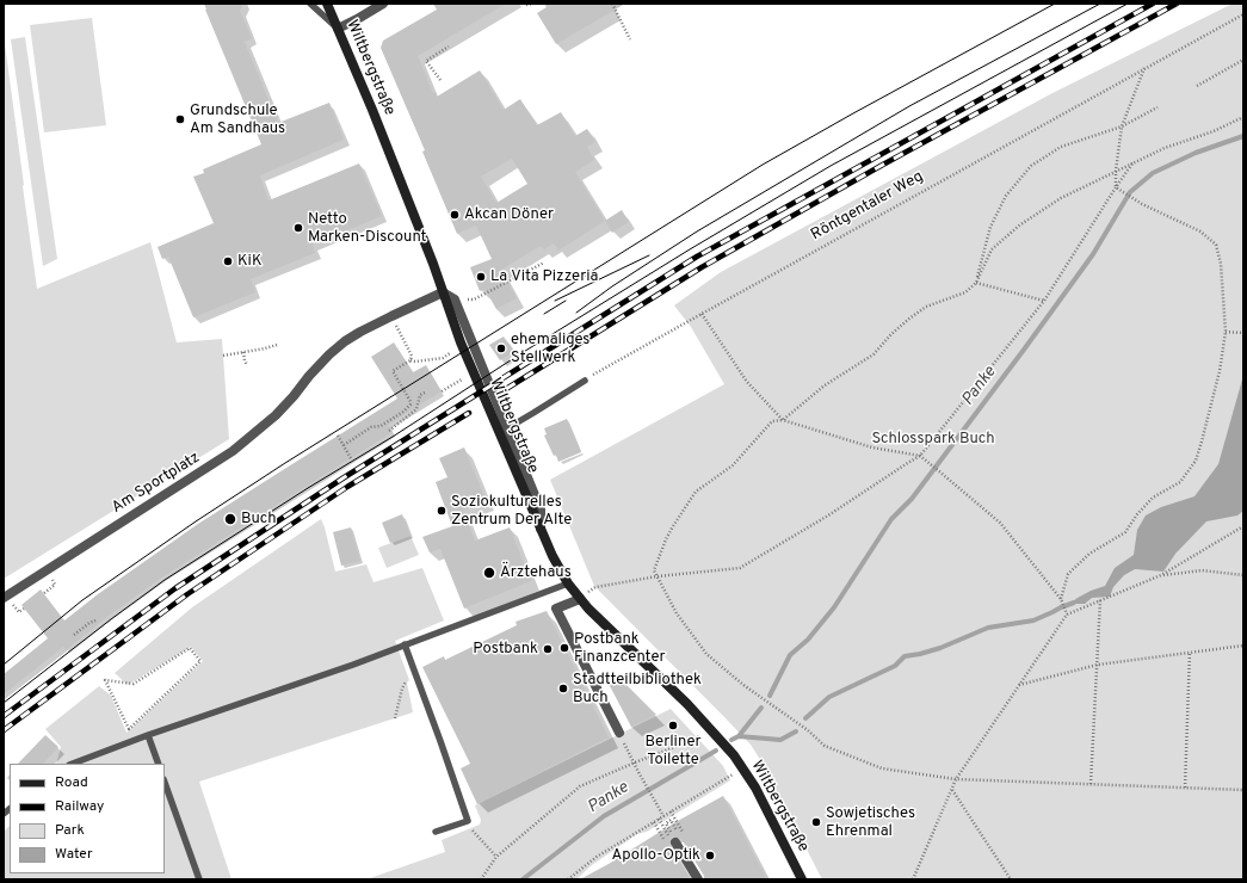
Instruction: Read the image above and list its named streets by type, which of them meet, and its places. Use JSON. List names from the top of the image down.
{
  "streets": {
    "main road": ["Wiltbergstraße"],
    "street": ["Am Sportplatz"],
    "path": ["Röntgentaler Weg"]
  },
  "crossings": [
    ["Wiltbergstraße", "Am Sportplatz"]
  ],
  "water": ["Panke"],
  "parks": ["Schlosspark Buch"],
  "places": [
    "Grundschule Am Sandhaus",
    "Akcan Döner",
    "Netto Marken-Discount",
    "KiK",
    "La Vita Pizzeria",
    "ehemaliges Stellwerk",
    "Soziokulturelles Zentrum Der Alte",
    "Buch",
    "Ärztehaus",
    "Postbank Finanzcenter",
    "Postbank",
    "Stadtteilbibliothek Buch",
    "Berliner Toilette",
    "Sowjetisches Ehrenmal",
    "Apollo-Optik"
  ],
  "legend": [
    "Road",
    "Railway",
    "Park",
    "Water"
  ]
}
